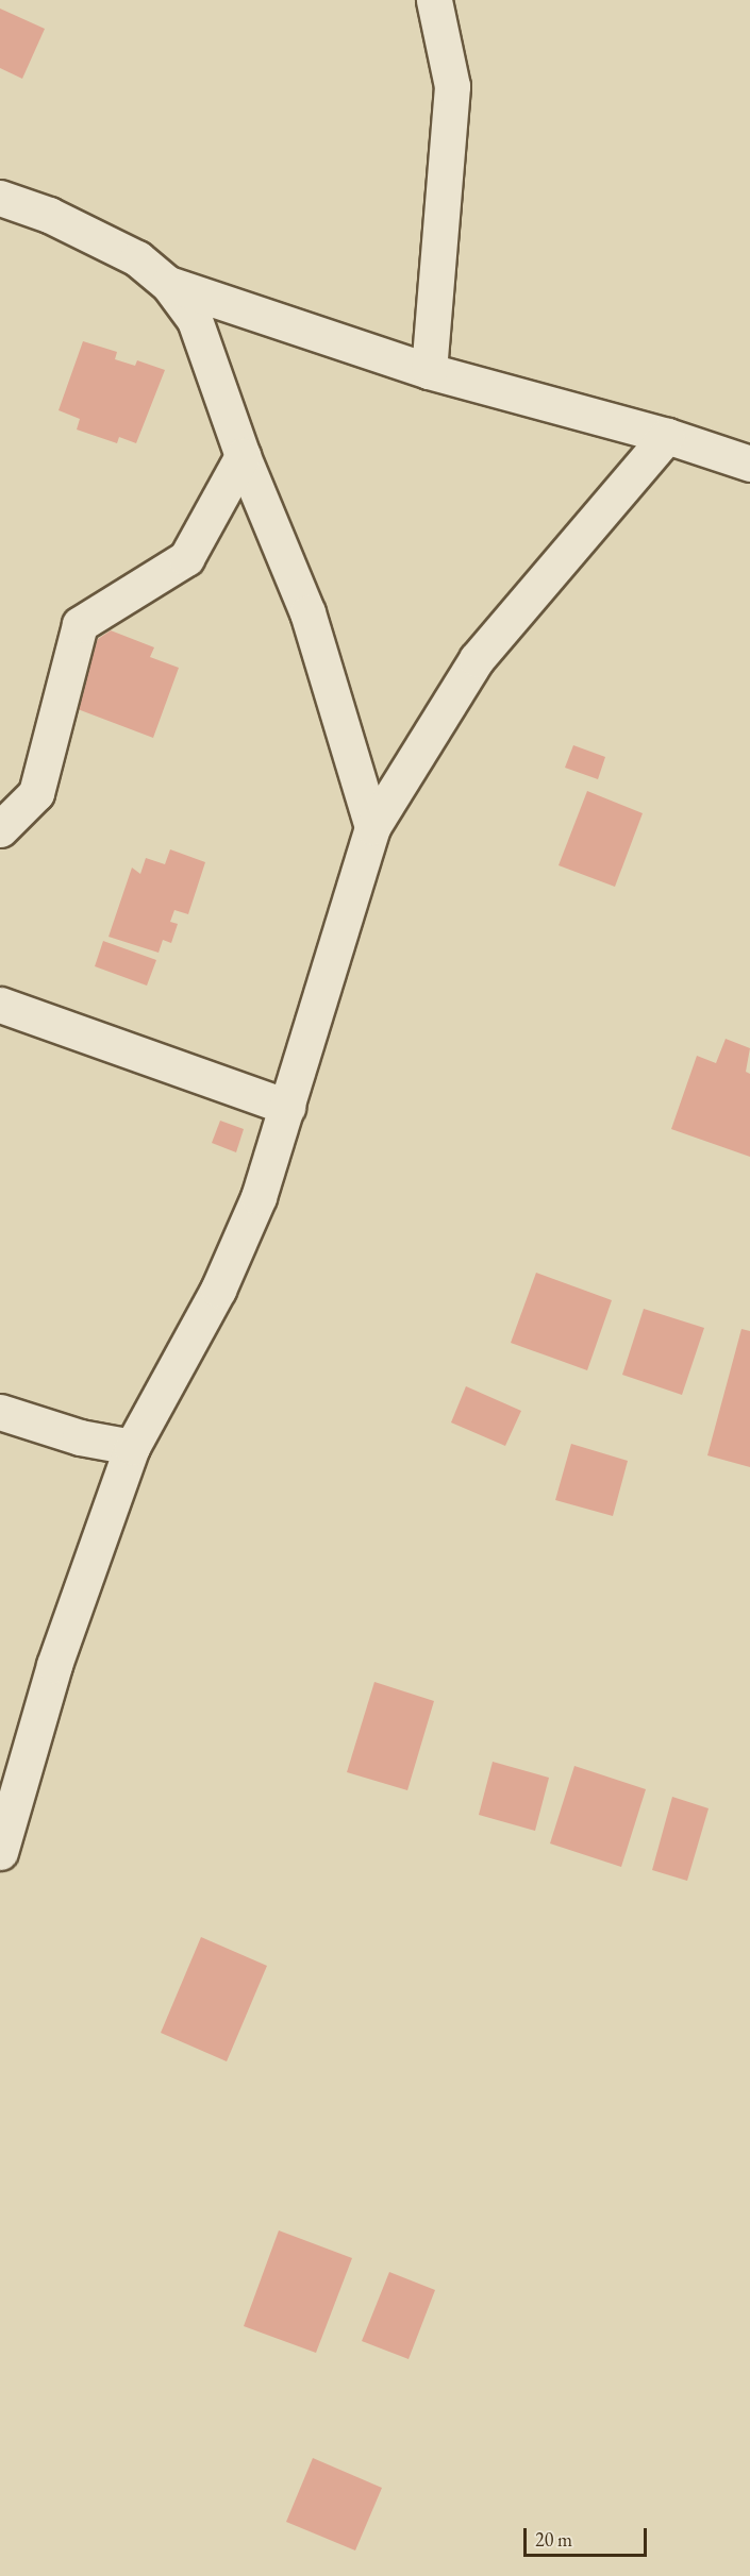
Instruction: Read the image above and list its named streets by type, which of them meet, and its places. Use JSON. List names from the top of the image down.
{
  "scale_bar": "20 m"
}
